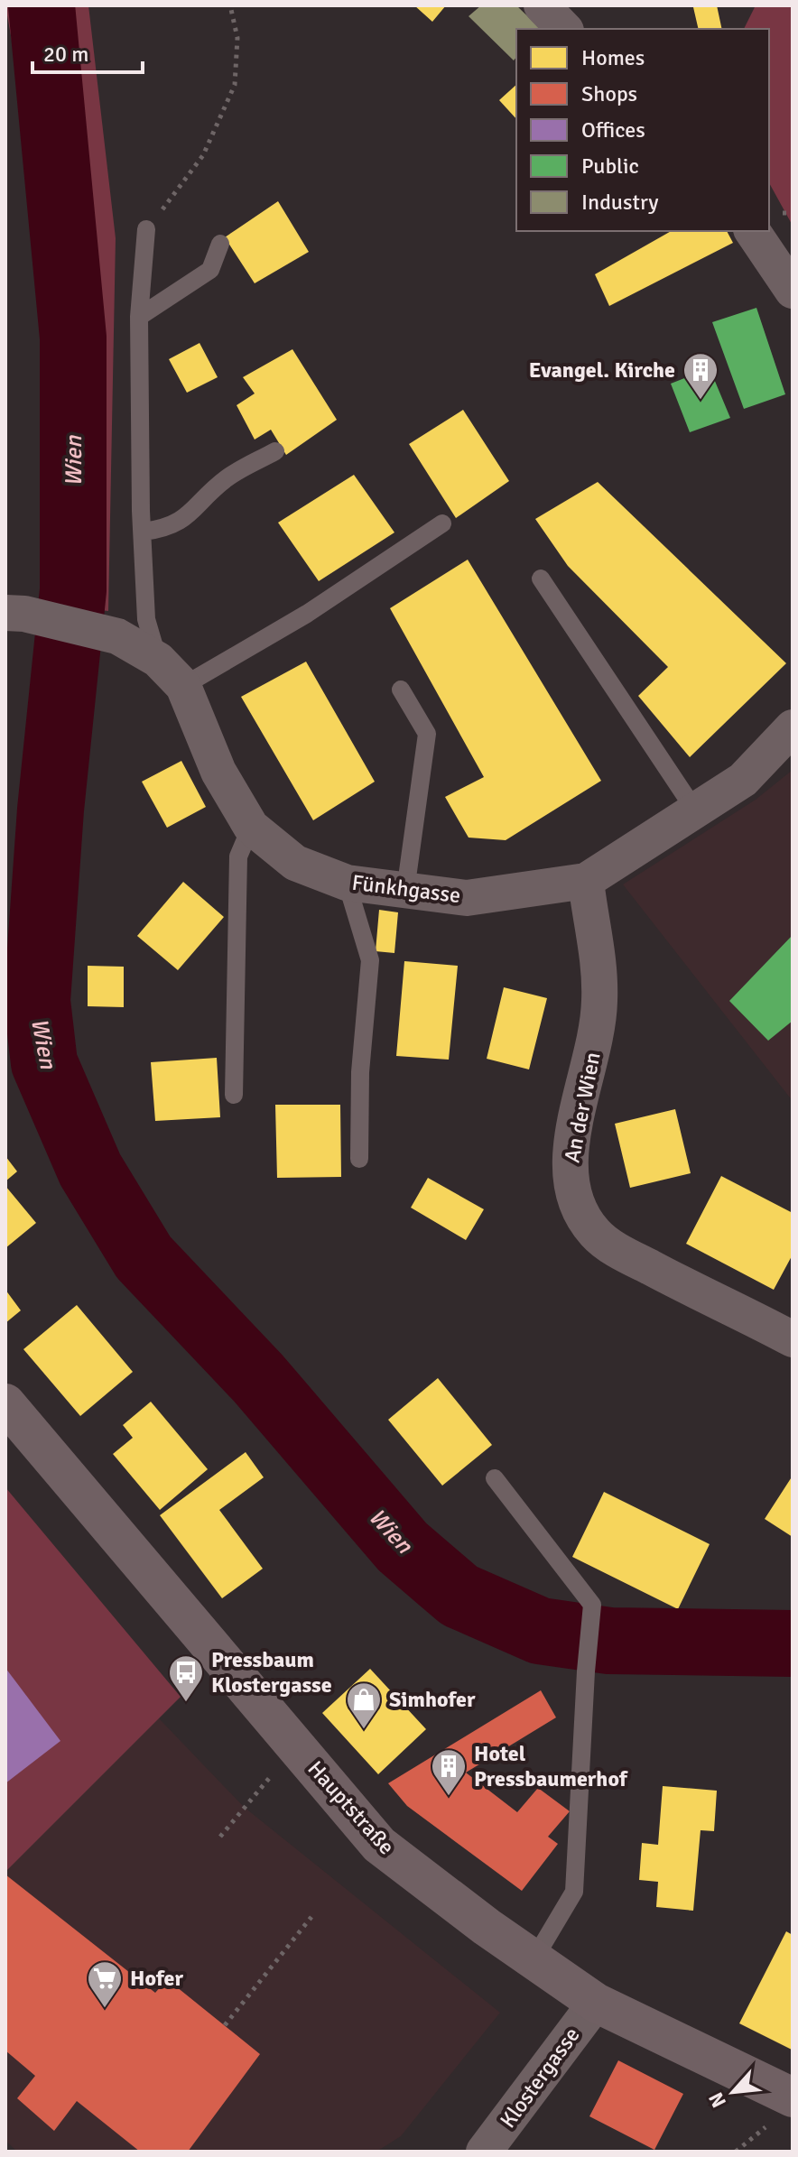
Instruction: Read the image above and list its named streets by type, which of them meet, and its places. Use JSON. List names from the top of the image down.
{
  "streets": {
    "main road": ["Hauptstraße"],
    "street": ["Fünkhgasse", "An der Wien", "Klostergasse"]
  },
  "crossings": [
    ["Fünkhgasse", "An der Wien"],
    ["Hauptstraße", "Klostergasse"]
  ],
  "water": ["Wien"],
  "places": {
    "building": ["Evangel. Kirche", "Hotel Pressbaumerhof"],
    "bus stop": ["Pressbaum Klostergasse"],
    "shop": ["Simhofer"],
    "supermarket": ["Hofer"]
  },
  "legend": [
    "Homes",
    "Shops",
    "Offices",
    "Public",
    "Industry"
  ],
  "scale_bar": "20 m",
  "north": "bottom left"
}
